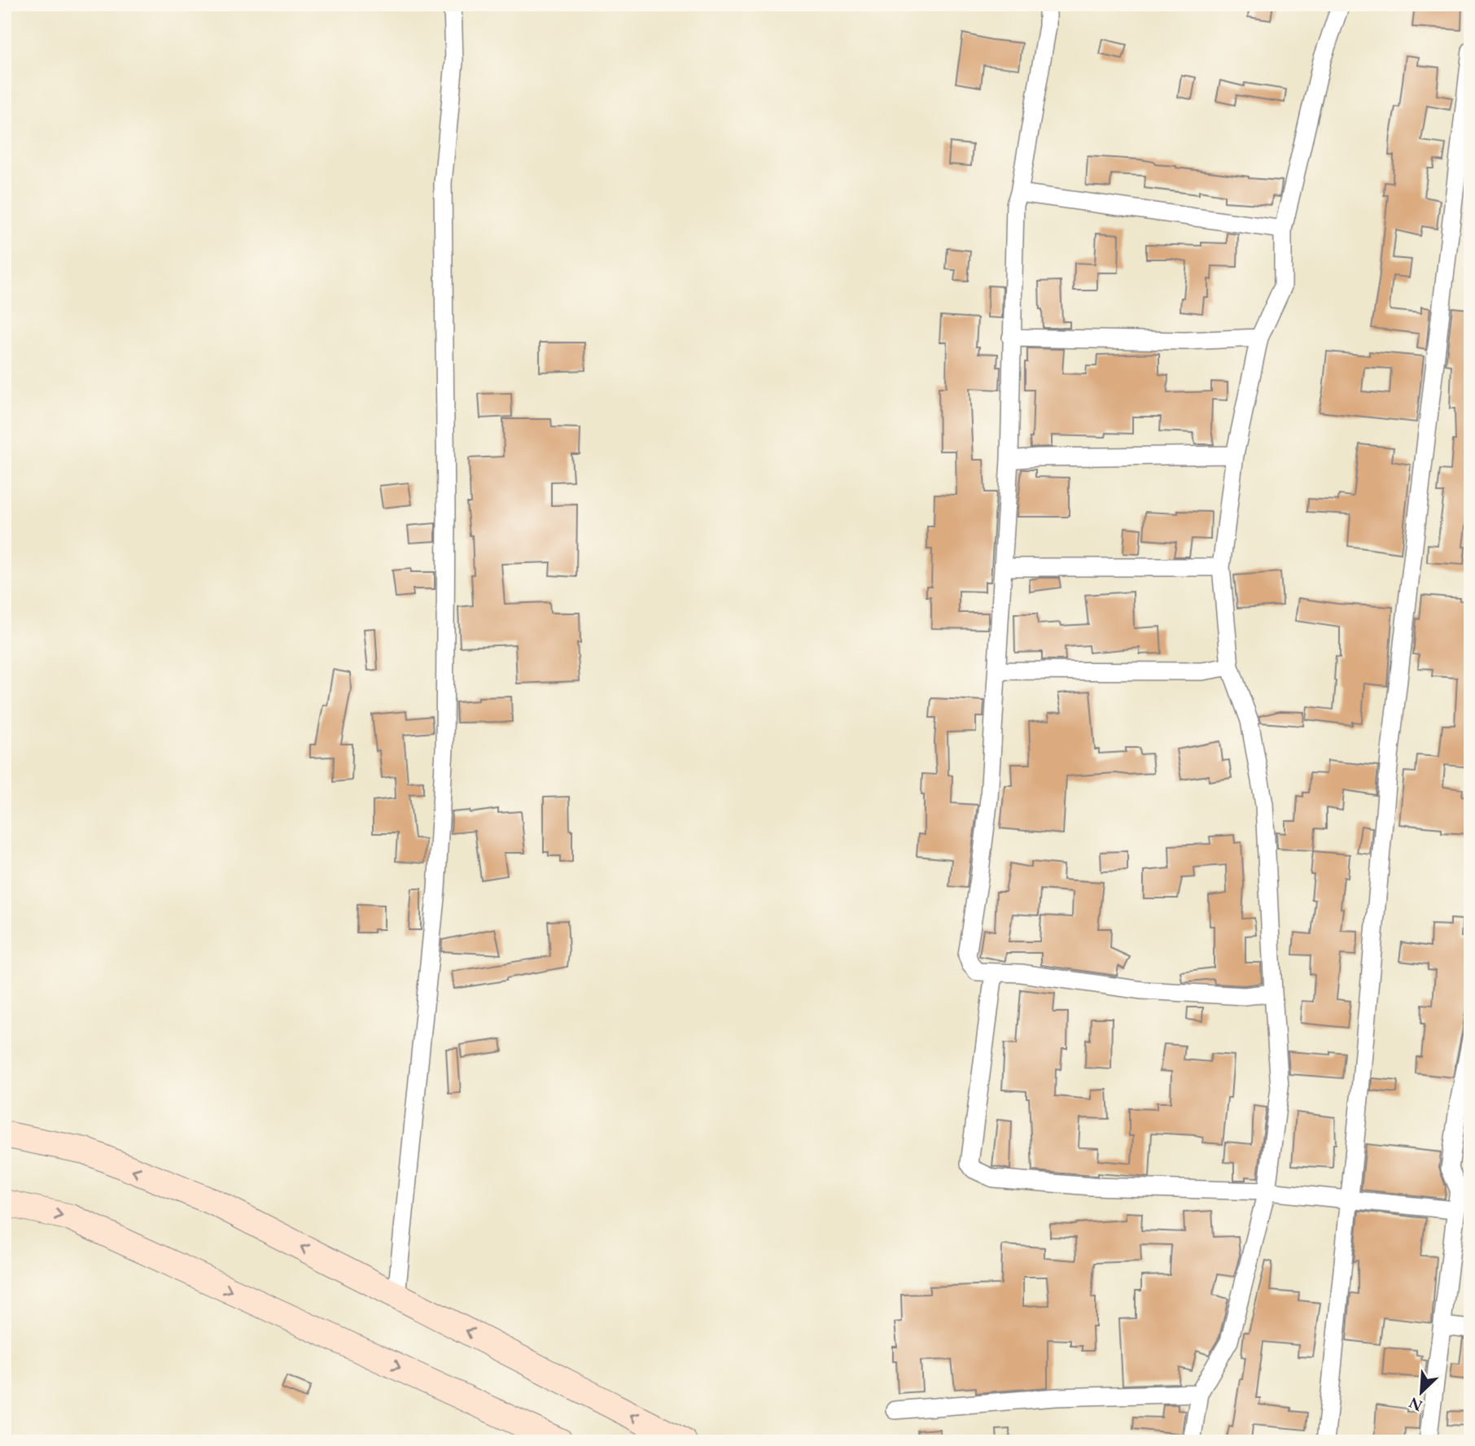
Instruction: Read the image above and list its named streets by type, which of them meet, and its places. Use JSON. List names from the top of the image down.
{
  "north": "bottom left"
}
